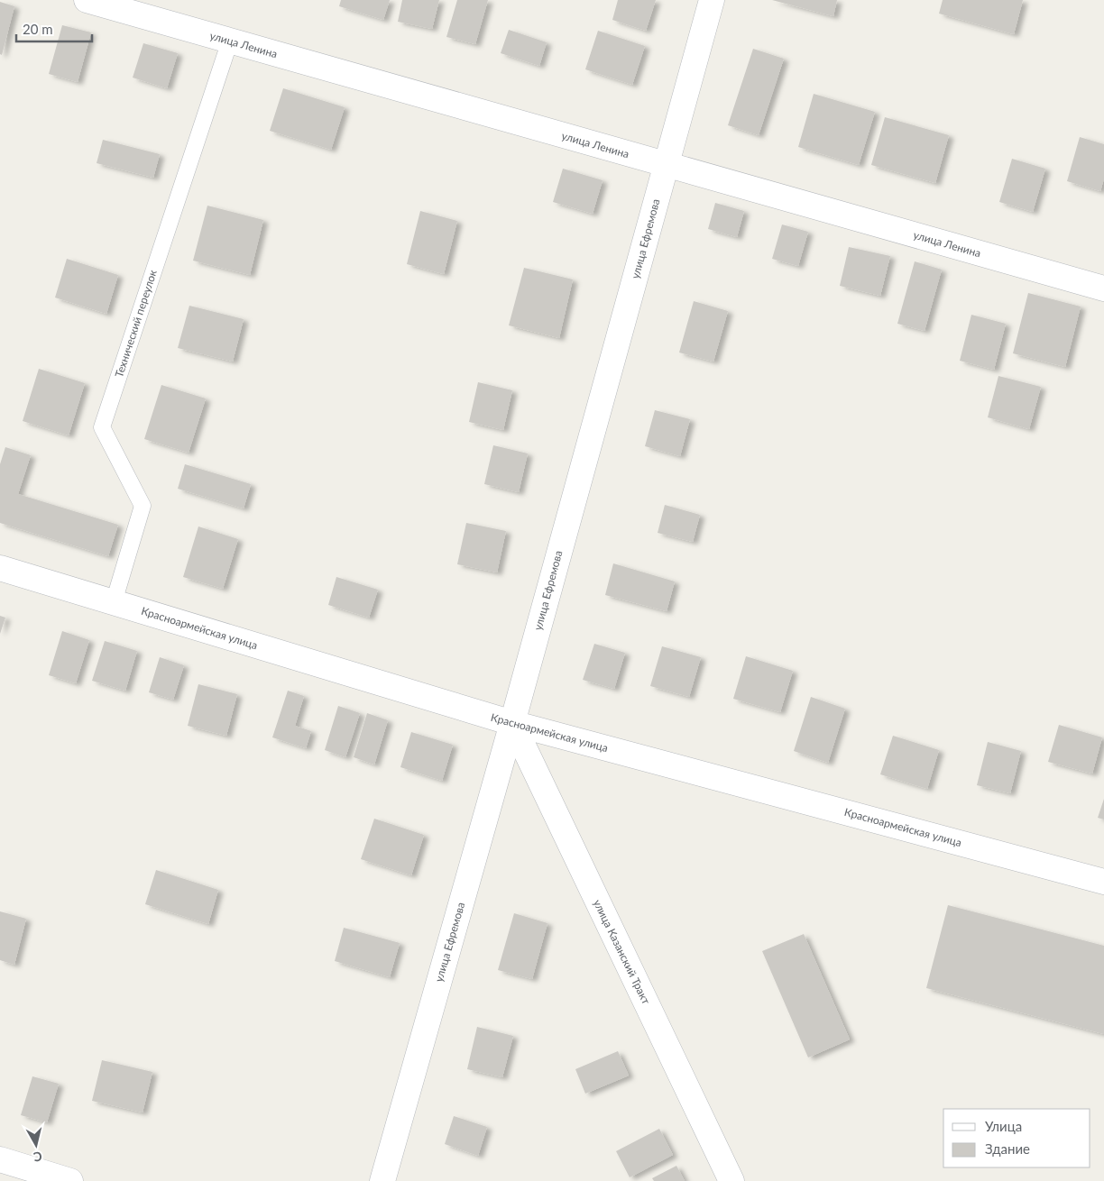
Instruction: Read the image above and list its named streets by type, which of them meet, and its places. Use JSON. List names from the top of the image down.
{
  "streets": {
    "street": [
      "улица Ленина",
      "улица Ефремова",
      "Красноармейская улица",
      "улица Казанский Тракт"
    ],
    "lane": ["Технический переулок"]
  },
  "crossings": [
    ["улица Ленина", "улица Ефремова"],
    ["улица Ленина", "Технический переулок"],
    ["улица Ефремова", "Красноармейская улица"],
    ["улица Ефремова", "улица Казанский Тракт"],
    ["Технический переулок", "Красноармейская улица"],
    ["Красноармейская улица", "улица Казанский Тракт"]
  ],
  "legend": ["Улица", "Здание"],
  "scale_bar": "20 m",
  "north": "bottom"
}
